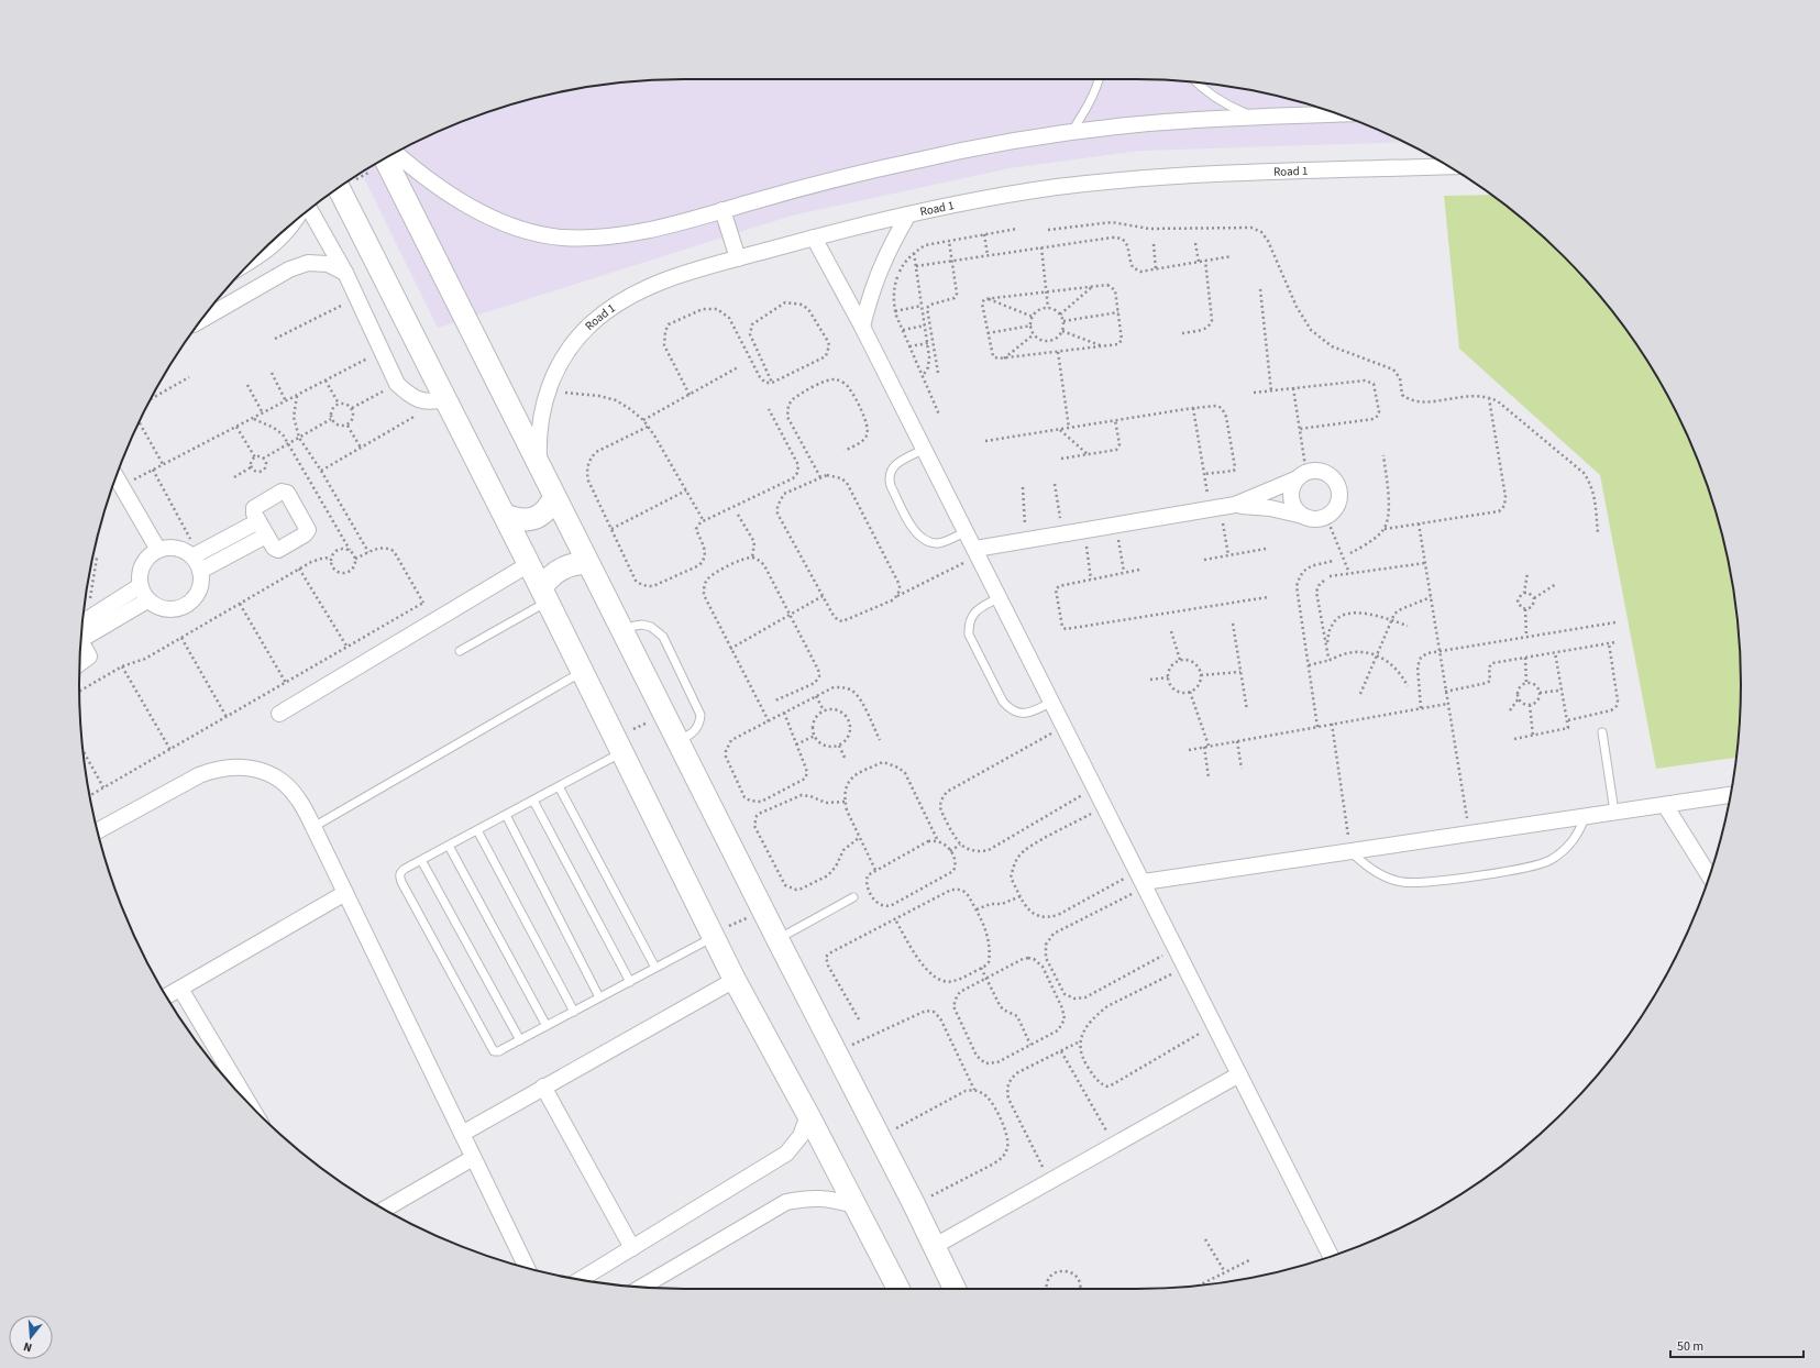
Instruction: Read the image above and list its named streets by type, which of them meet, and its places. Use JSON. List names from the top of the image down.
{
  "streets": {
    "street": ["Road 1"]
  },
  "scale_bar": "50 m",
  "north": "bottom"
}
